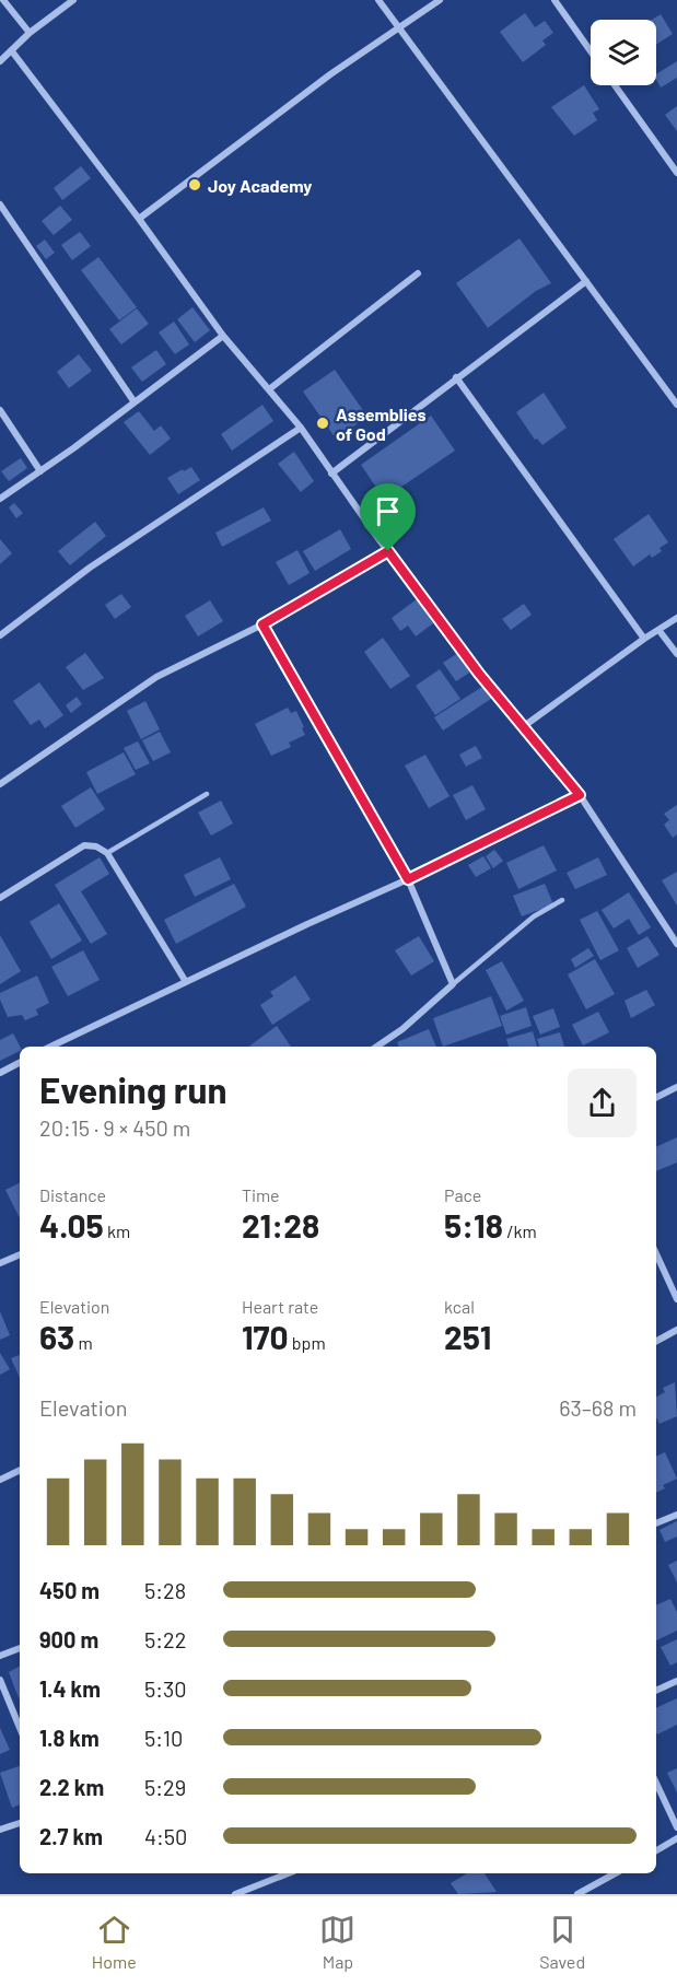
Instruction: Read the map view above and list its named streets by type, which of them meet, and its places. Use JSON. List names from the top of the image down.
{
  "places": ["Joy Academy", "Assemblies of God"],
  "page": {
    "heading": ["Evening run", "20:15 · 9 × 450 m"],
    "stats": [
      ["Distance", "4.05 km"],
      ["Time", "21:28"],
      ["Pace", "5:18 /km"],
      ["Elevation", "63 m"],
      ["Heart rate", "170 bpm"],
      ["kcal", "251"]
    ],
    "chart": ["Elevation", "63–68 m"],
    "list": [
      {
        "name": "450 m",
        "note": "5:28"
      },
      {
        "name": "900 m",
        "note": "5:22"
      },
      {
        "name": "1.4 km",
        "note": "5:30"
      },
      {
        "name": "1.8 km",
        "note": "5:10"
      },
      {
        "name": "2.2 km",
        "note": "5:29"
      },
      {
        "name": "2.7 km",
        "note": "4:50"
      }
    ],
    "tabs": ["Home", "Map", "Saved"]
  }
}
